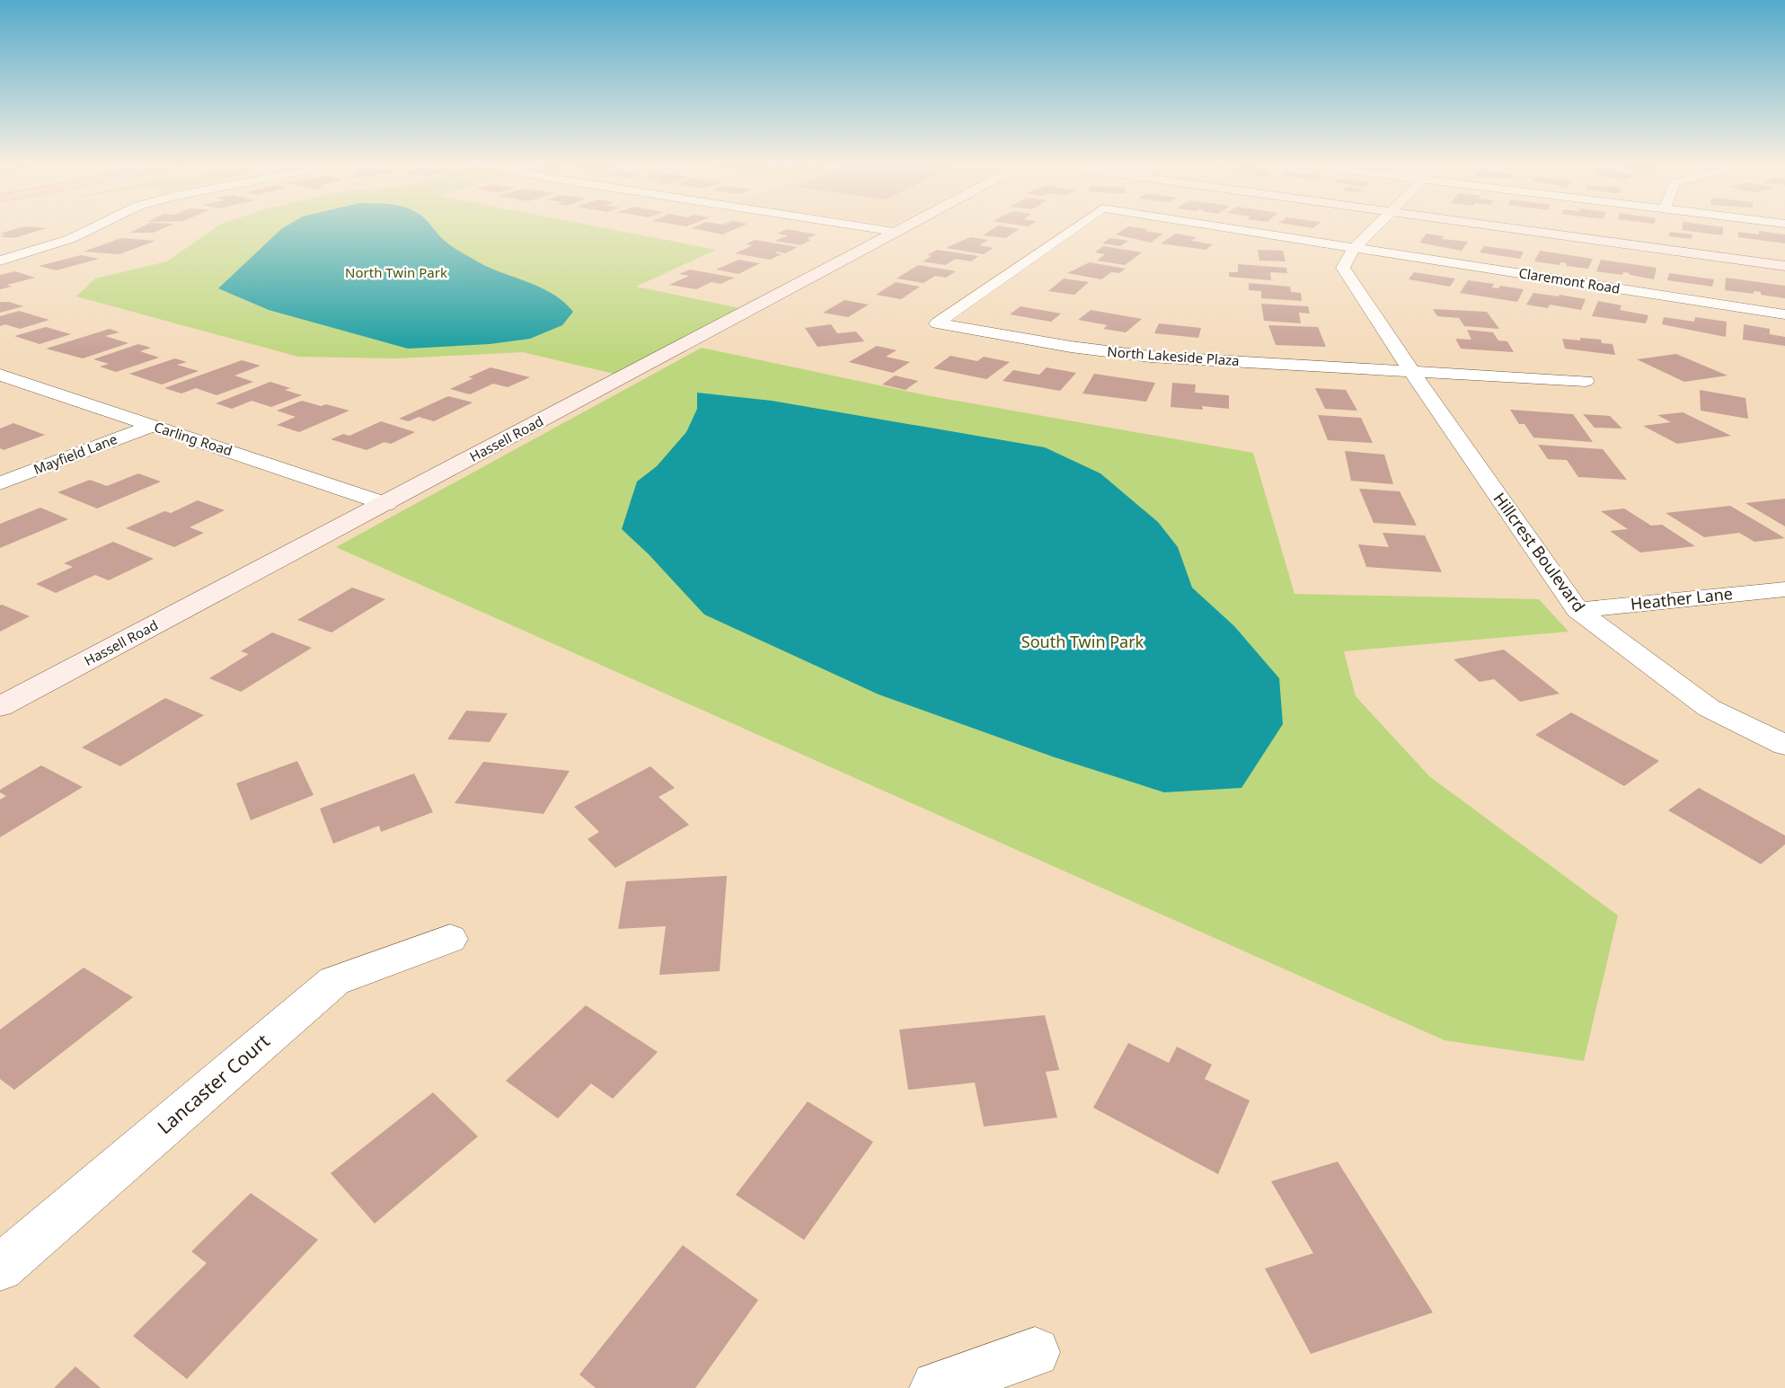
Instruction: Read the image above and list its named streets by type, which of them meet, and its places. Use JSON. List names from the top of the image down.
{
  "streets": {
    "street": [
      "Claremont Road",
      "North Lakeside Plaza",
      "Carling Road",
      "Hassell Road",
      "Mayfield Lane",
      "Hillcrest Boulevard",
      "Heather Lane",
      "Lancaster Court"
    ]
  },
  "crossings": [
    ["Claremont Road", "North Lakeside Plaza"],
    ["Claremont Road", "Hillcrest Boulevard"],
    ["North Lakeside Plaza", "Hillcrest Boulevard"],
    ["Carling Road", "Hassell Road"],
    ["Carling Road", "Mayfield Lane"],
    ["Hillcrest Boulevard", "Heather Lane"]
  ],
  "parks": ["North Twin Park", "South Twin Park"]
}
